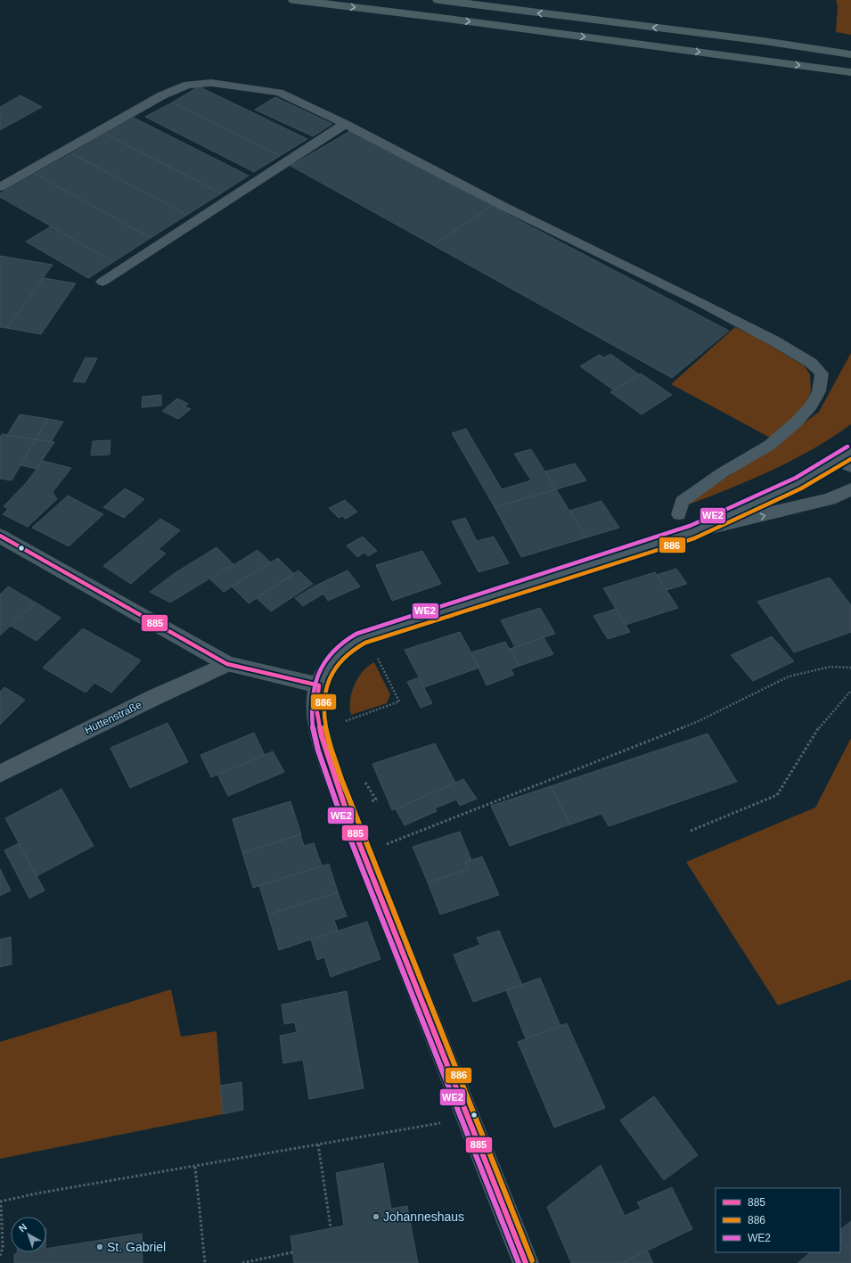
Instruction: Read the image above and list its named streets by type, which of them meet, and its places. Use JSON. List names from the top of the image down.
{
  "streets": {
    "street": ["Hüttenstraße"]
  },
  "places": ["Johanneshaus", "St. Gabriel"],
  "lines": ["transit line WE2", "transit line 886", "transit line 885"],
  "legend": ["885", "886", "WE2"],
  "north": "top left"
}
